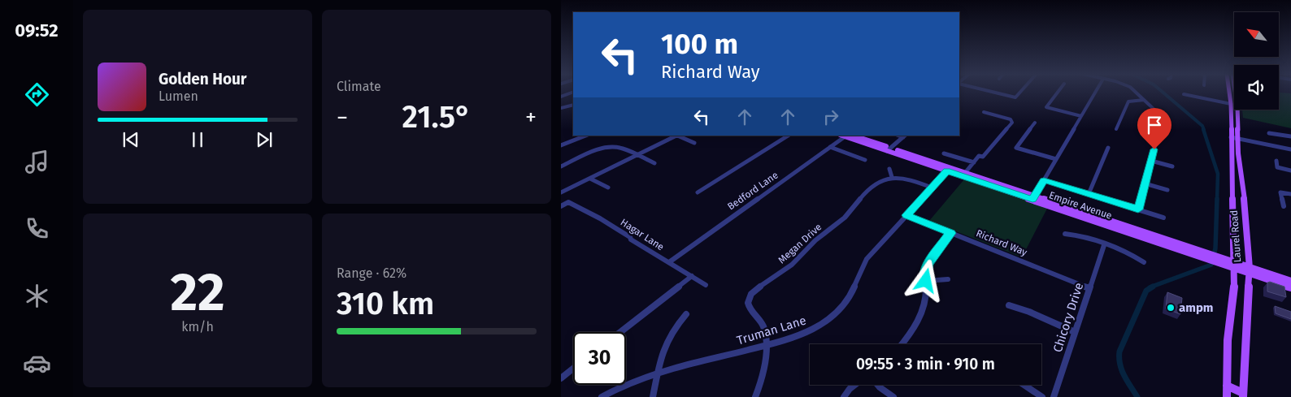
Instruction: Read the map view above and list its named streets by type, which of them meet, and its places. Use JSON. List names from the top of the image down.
{
  "streets": {
    "main road": ["Empire Avenue", "Laurel Road"],
    "street": [
      "Bedford Lane",
      "Hagar Lane",
      "Richard Way",
      "Megan Drive",
      "Chicory Drive",
      "Truman Lane"
    ]
  },
  "crossings": [
    ["Bedford Lane", "Empire Avenue"],
    ["Bedford Lane", "Hagar Lane"],
    ["Empire Avenue", "Laurel Road"],
    ["Empire Avenue", "Truman Lane"],
    ["Richard Way", "Chicory Drive"],
    ["Richard Way", "Truman Lane"],
    ["Megan Drive", "Truman Lane"]
  ],
  "places": ["ampm"],
  "north": "top left",
  "page": {
    "tabs": "09:52",
    "tile": [
      "Climate",
      ["22", "km/h"],
      ["Range · 62%", "310 km"]
    ],
    "turn": ["100 m", "Richard Way"],
    "song": ["Golden Hour", "Lumen"],
    "heat": ["−", "21.5°", "+"],
    "limit": "30",
    "trip": "09:55 · 3 min · 910 m"
  }
}
